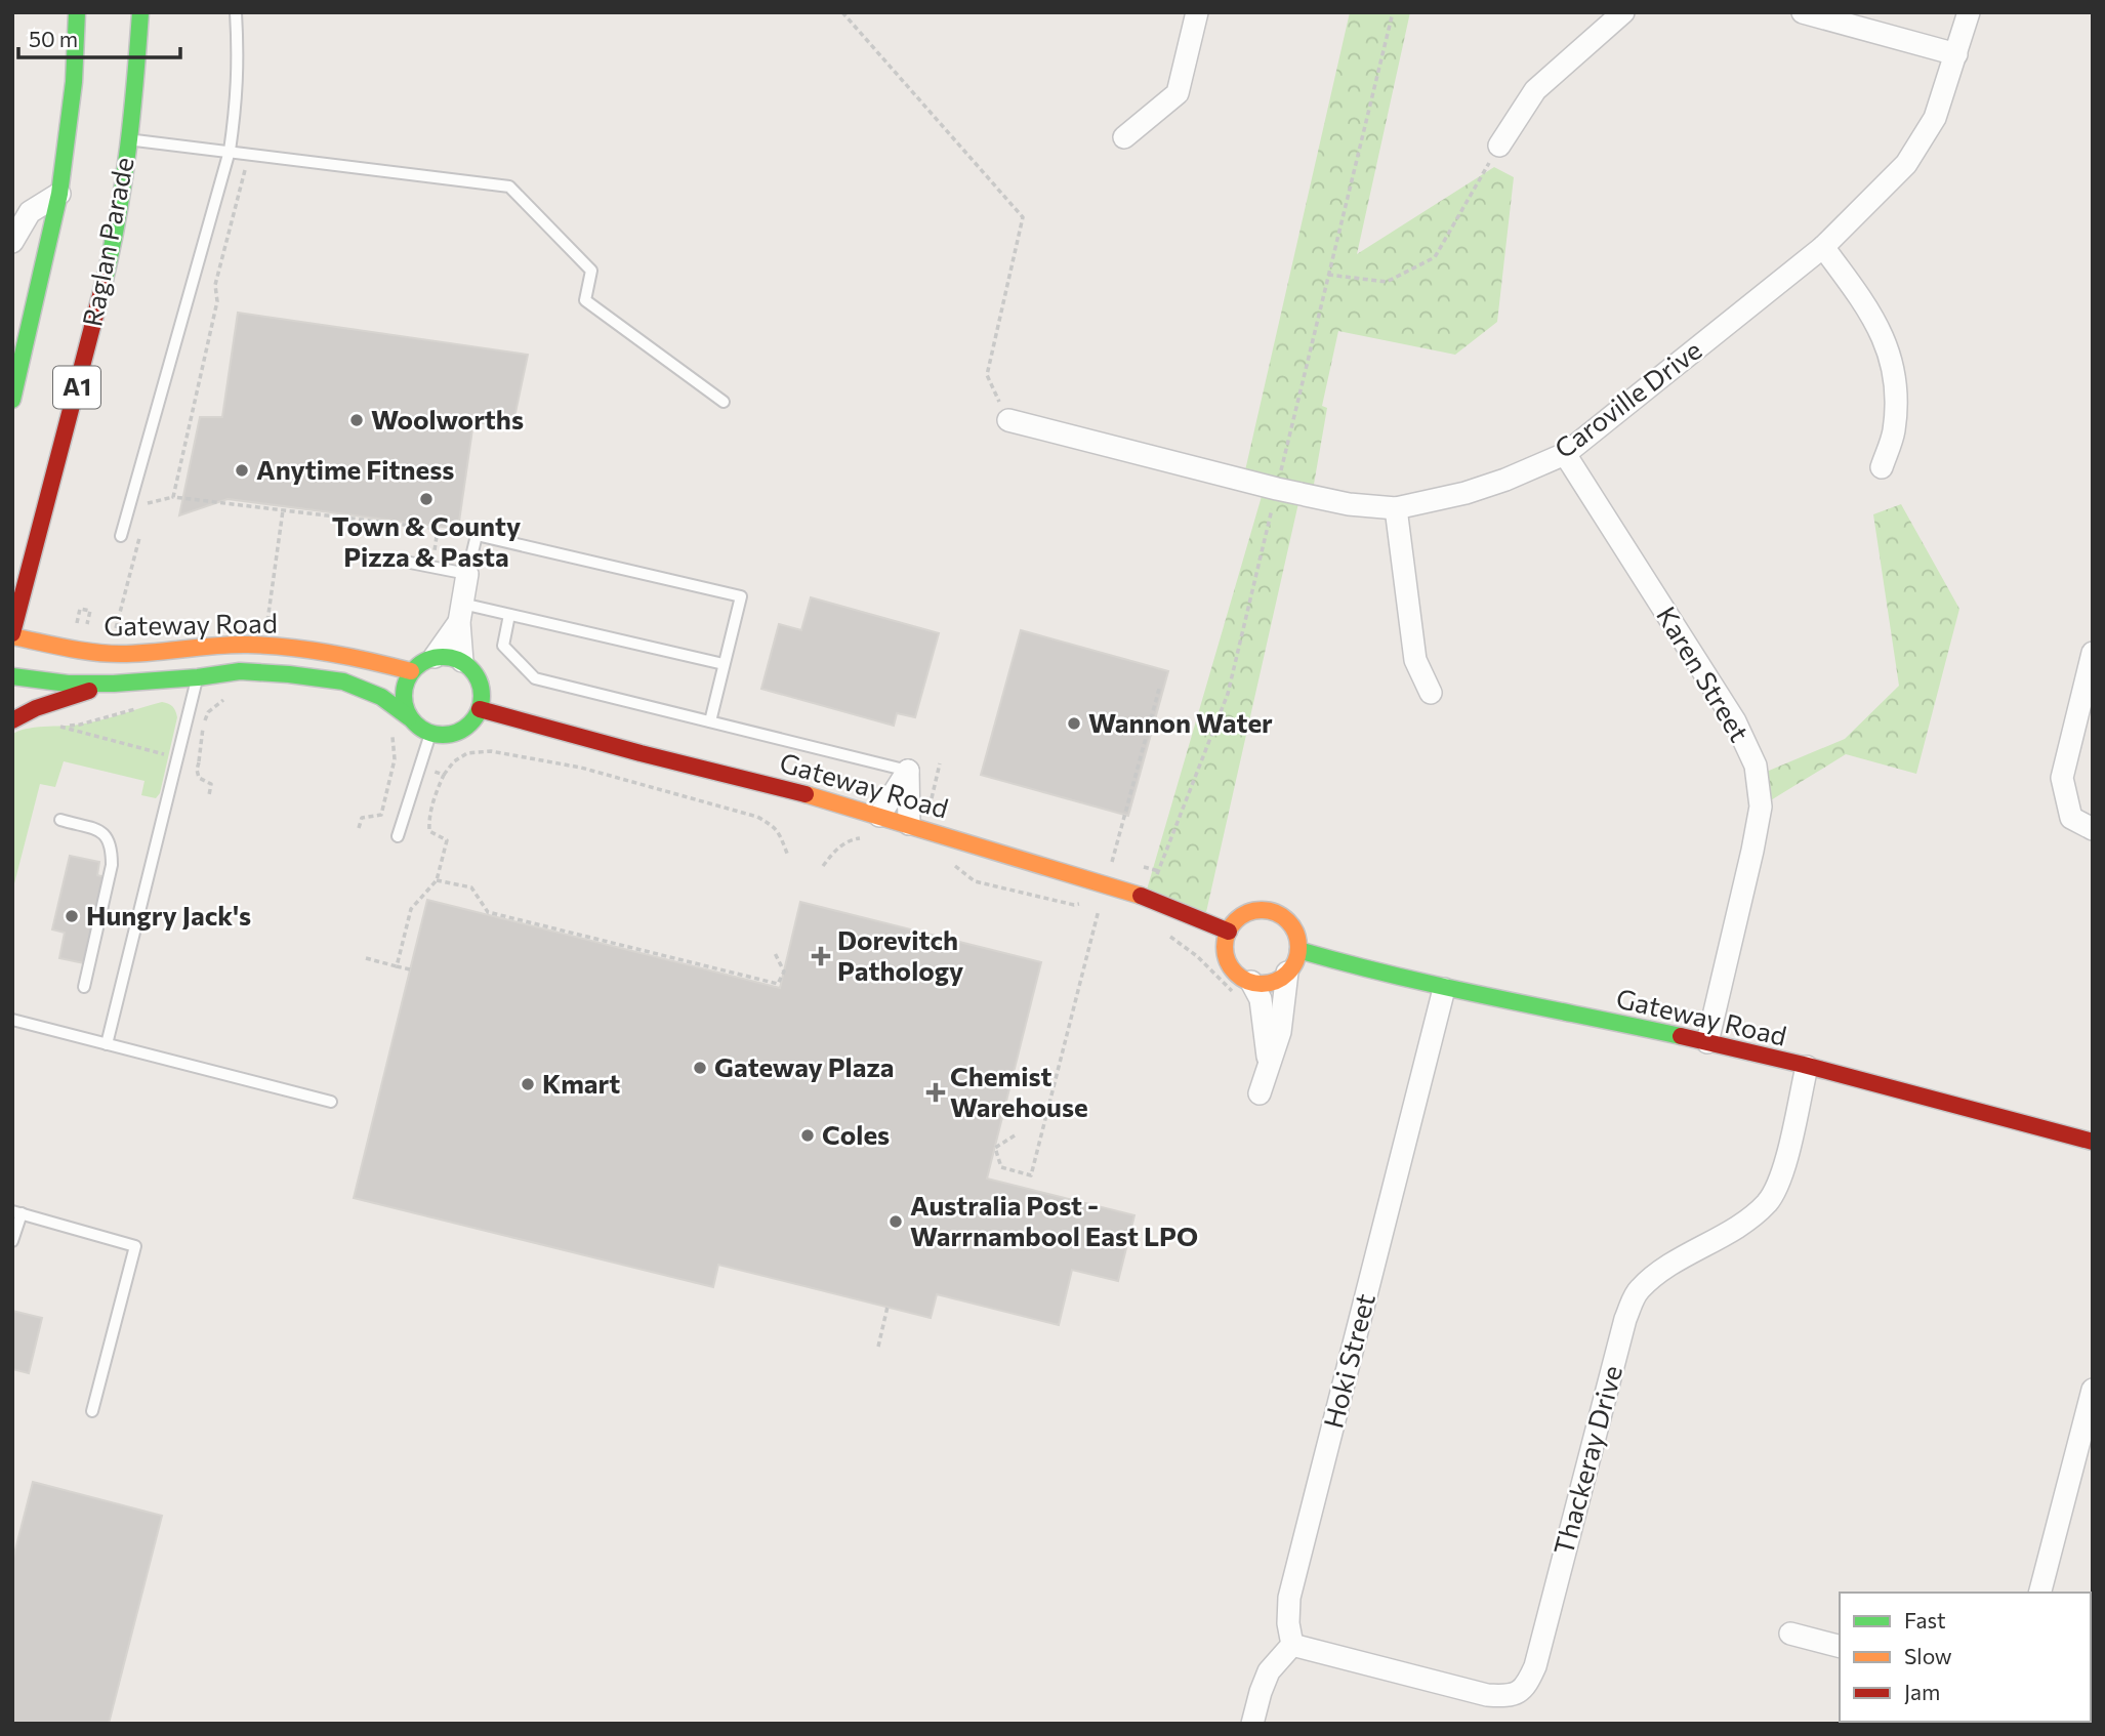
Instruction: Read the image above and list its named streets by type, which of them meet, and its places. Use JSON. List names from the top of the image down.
{
  "streets": {
    "main road": ["Raglan Parade", "A1", "Gateway Road"],
    "street": [
      "Caroville Drive",
      "Karen Street",
      "Hoki Street",
      "Thackeray Drive"
    ]
  },
  "crossings": [
    ["Raglan Parade", "Gateway Road"],
    ["Caroville Drive", "Karen Street"],
    ["Gateway Road", "Karen Street"],
    ["Gateway Road", "Hoki Street"],
    ["Gateway Road", "Thackeray Drive"],
    ["Hoki Street", "Thackeray Drive"]
  ],
  "places": {
    "other": [
      "Woolworths",
      "Anytime Fitness",
      "Town & County Pizza & Pasta",
      "Wannon Water",
      "Hungry Jack's",
      "Gateway Plaza",
      "Kmart",
      "Coles",
      "Australia Post - Warrnambool East LPO"
    ],
    "health": ["Dorevitch Pathology", "Chemist Warehouse"]
  },
  "legend": ["Fast", "Slow", "Jam"],
  "scale_bar": "50 m"
}
